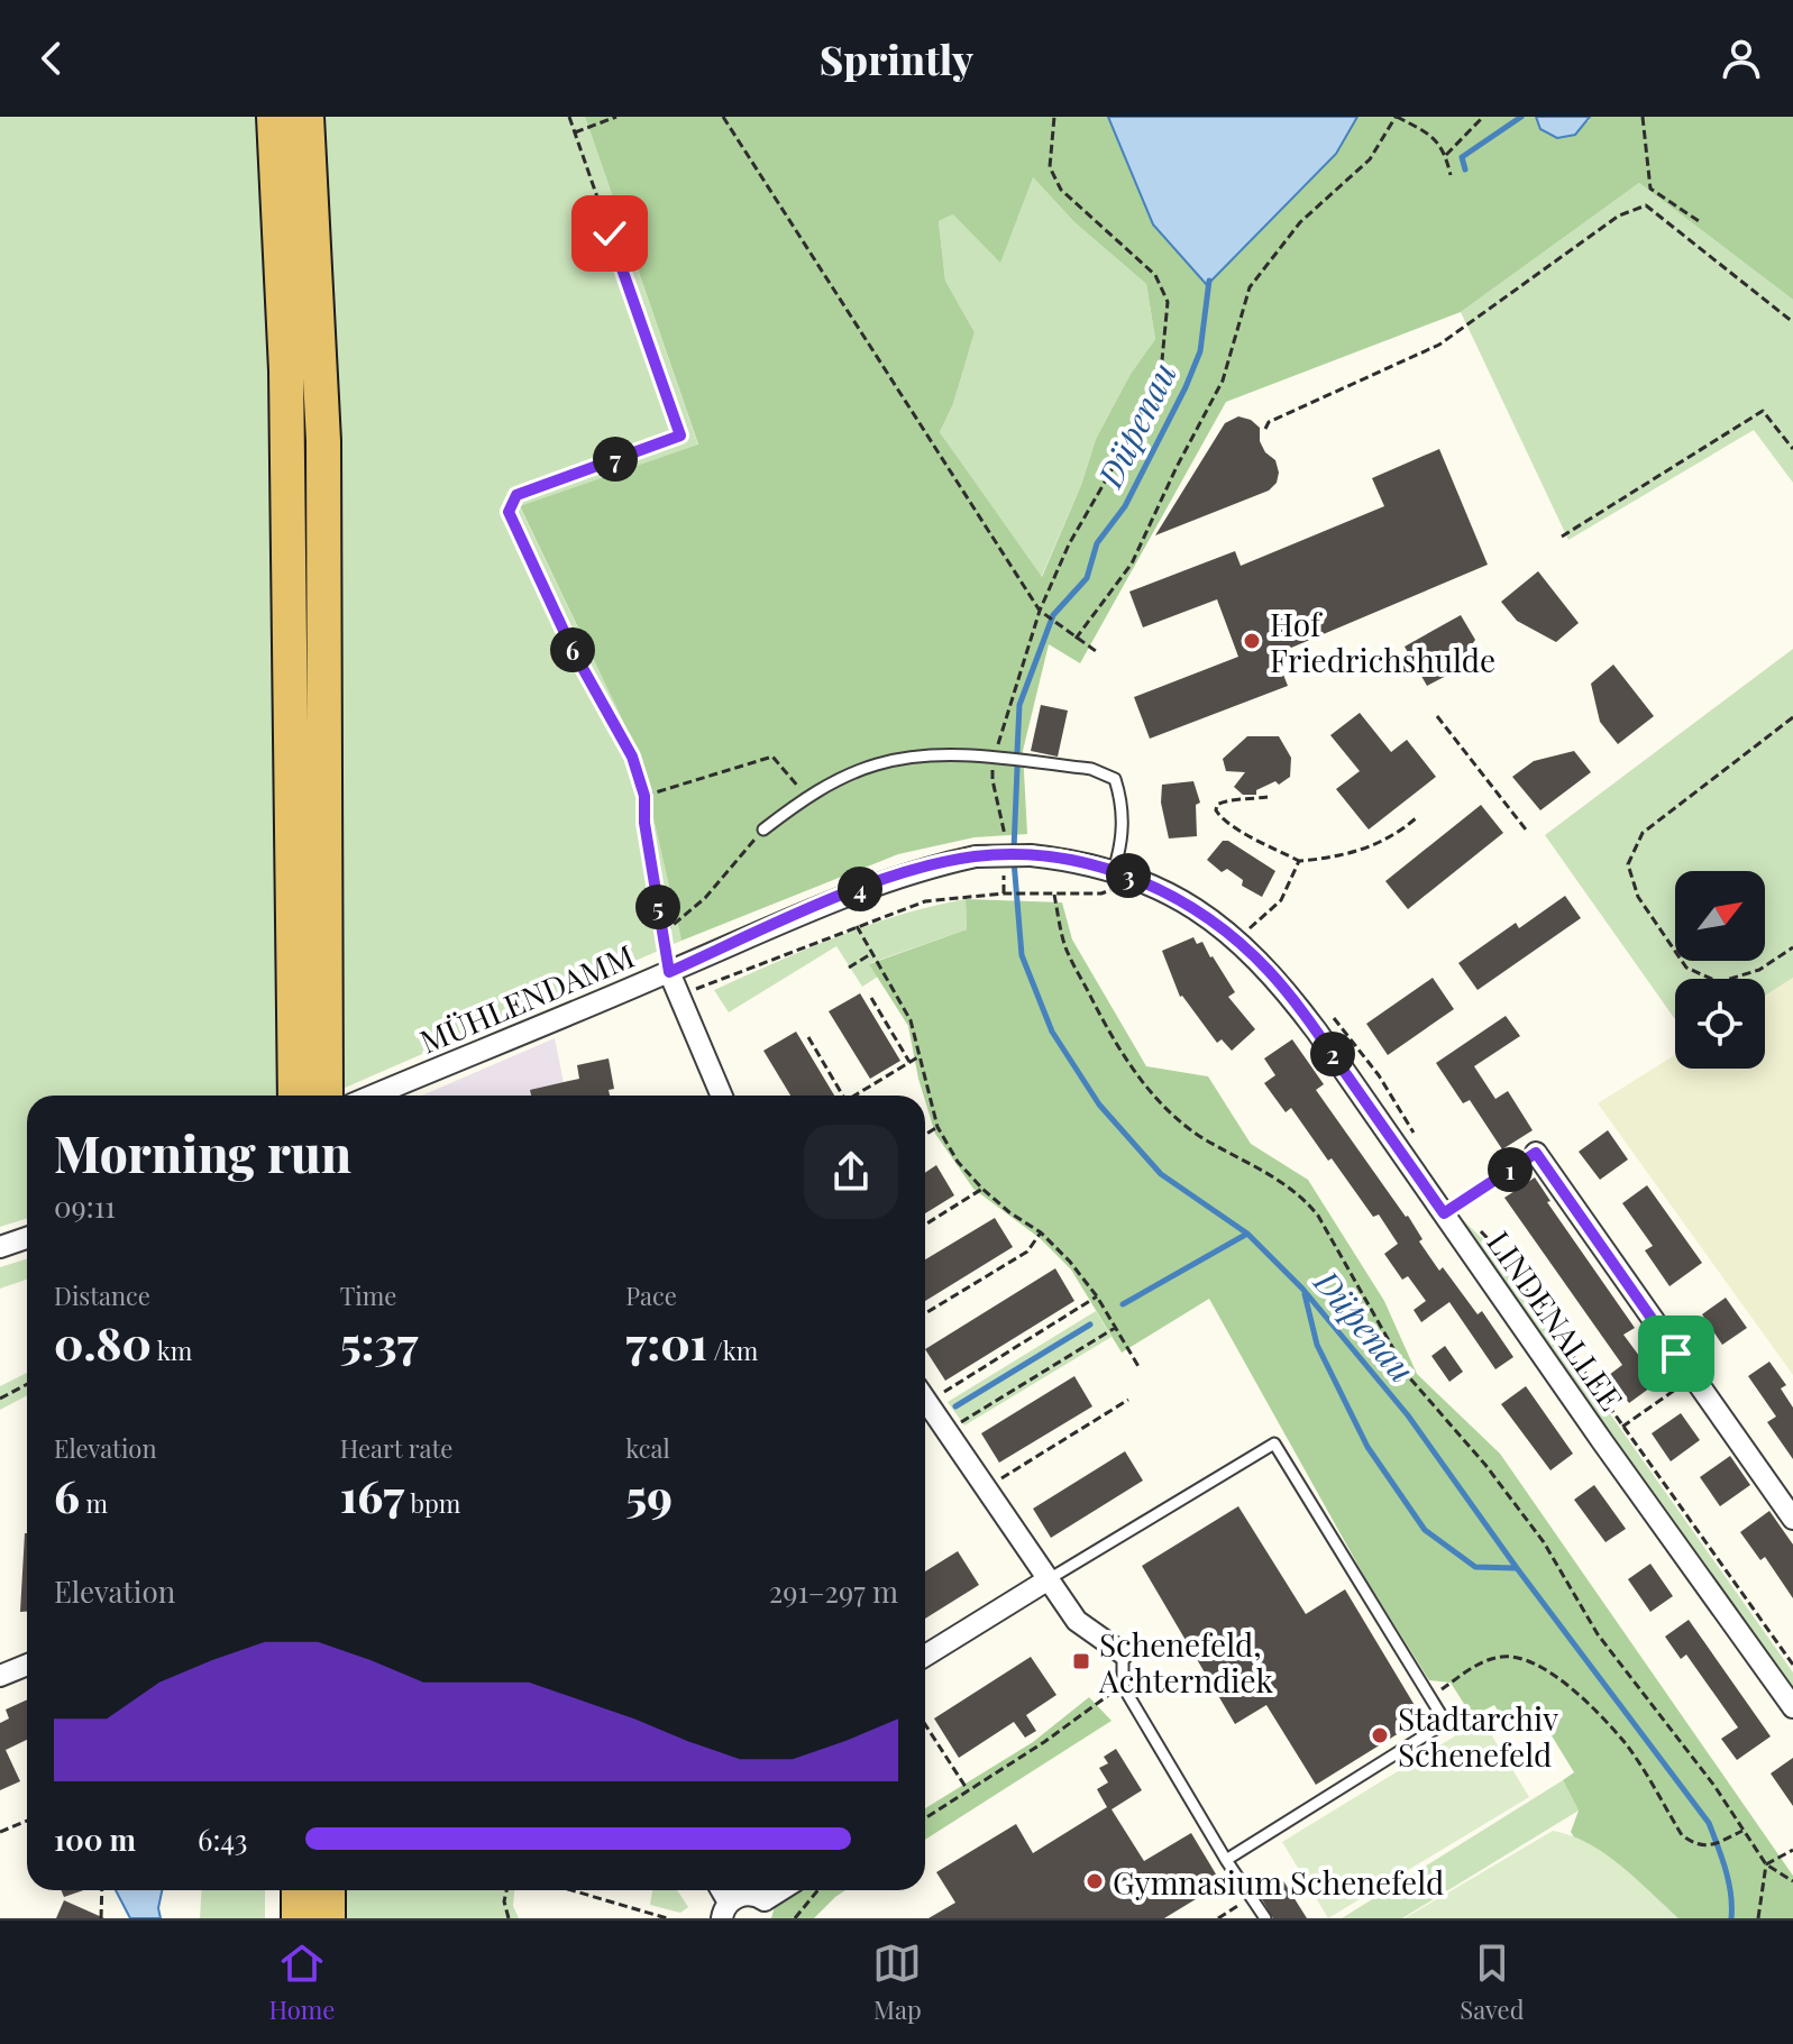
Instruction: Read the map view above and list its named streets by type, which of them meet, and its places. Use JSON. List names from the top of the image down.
{
  "streets": {
    "street": ["MÜHLENDAMM", "LINDENALLEE"]
  },
  "crossings": [
    ["MÜHLENDAMM", "LINDENALLEE"]
  ],
  "water": ["Düpenau"],
  "places": {
    "other": ["Hof Friedrichshulde", "Stadtarchiv Schenefeld", "Gymnasium Schenefeld"],
    "transit": ["Schenefeld, Achterndiek"]
  },
  "north": "top right",
  "page": {
    "header": "Sprintly",
    "pins": [
      "7",
      "6",
      "3",
      "4",
      "5",
      "2",
      "1"
    ],
    "heading": ["Morning run", "09:11"],
    "stats": [
      ["Distance", "0.80 km"],
      ["Time", "5:37"],
      ["Pace", "7:01 /km"],
      ["Elevation", "6 m"],
      ["Heart rate", "167 bpm"],
      ["kcal", "59"]
    ],
    "chart": ["Elevation", "291–297 m"],
    "list": [
      {
        "name": "100 m",
        "note": "6:43"
      }
    ],
    "tabs": ["Home", "Map", "Saved"]
  }
}
